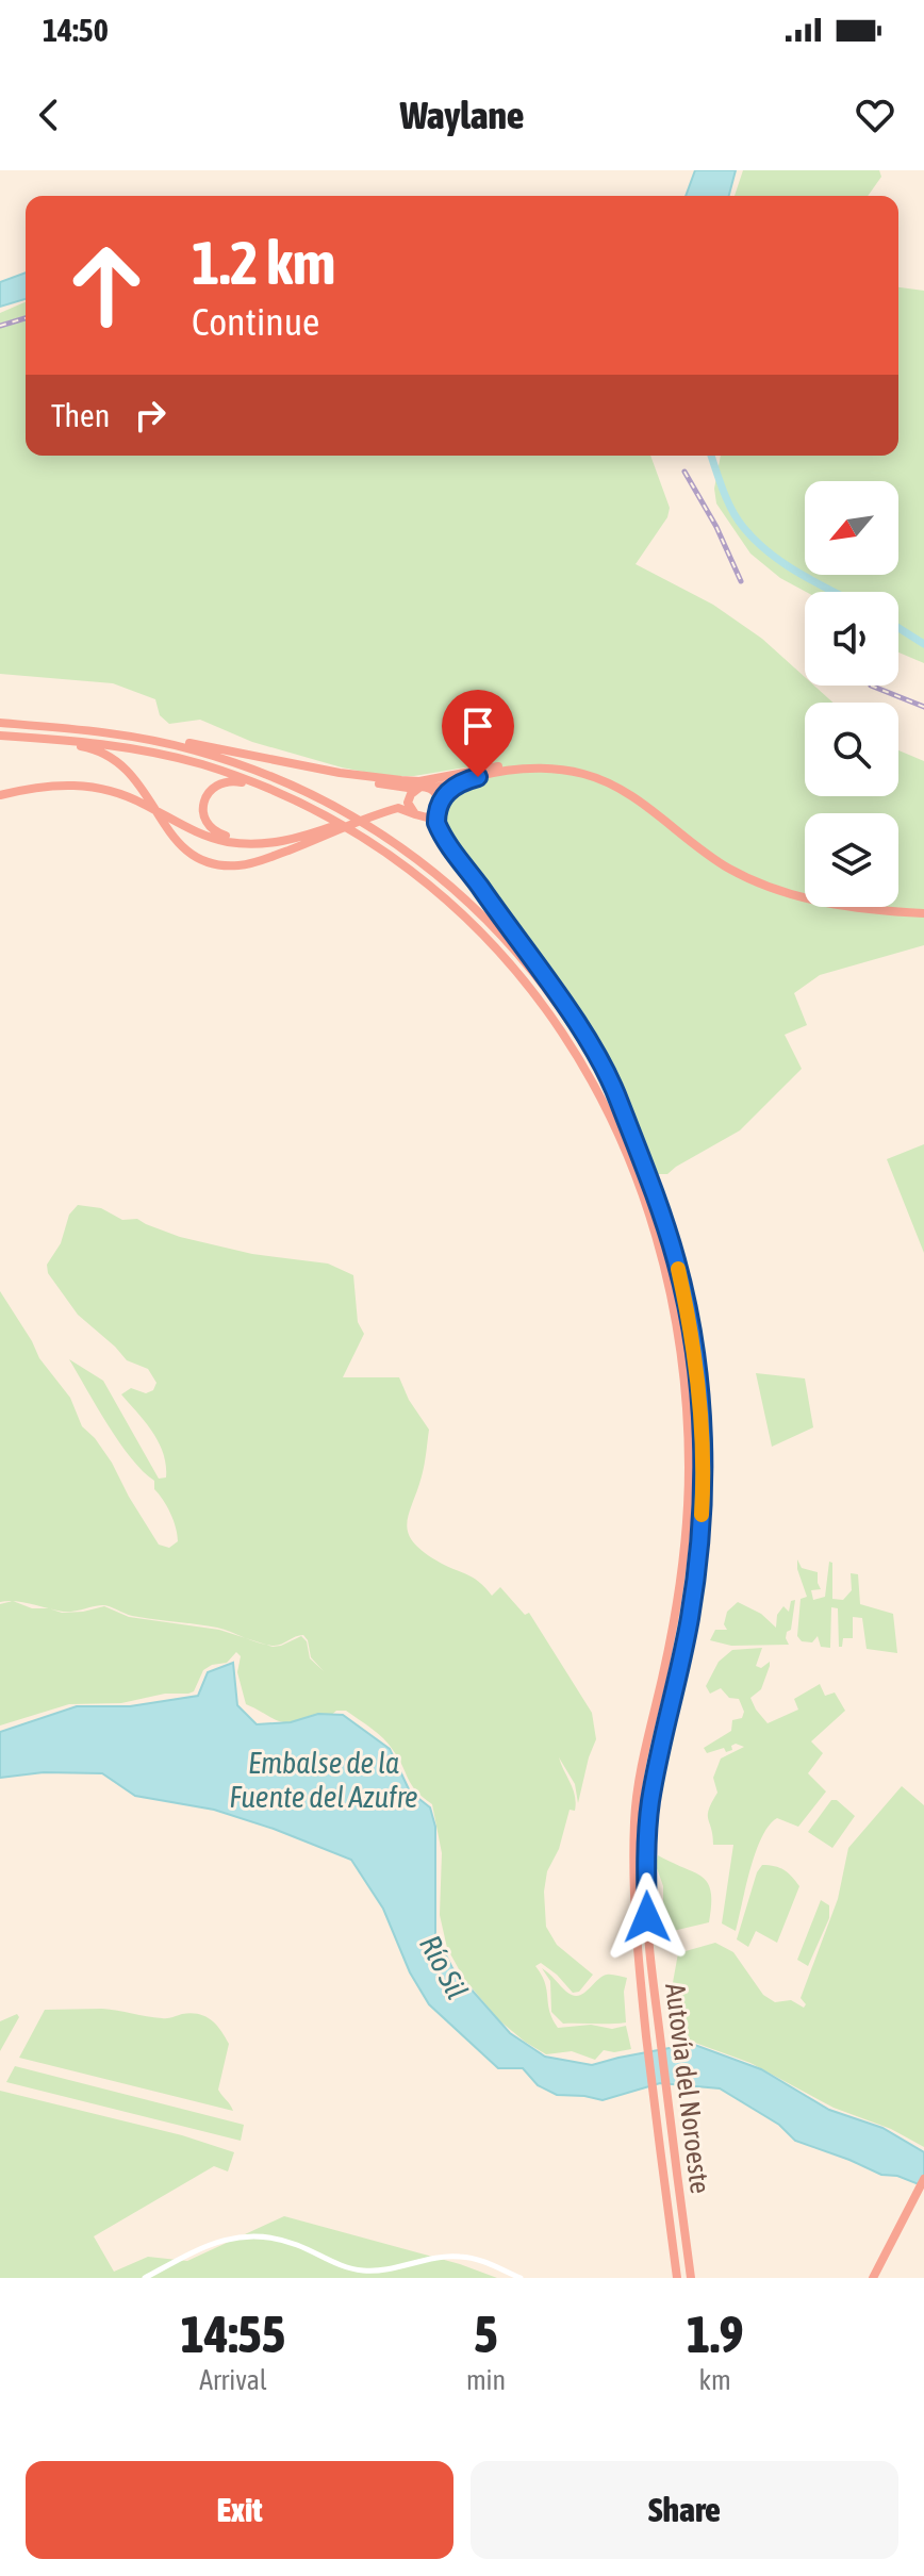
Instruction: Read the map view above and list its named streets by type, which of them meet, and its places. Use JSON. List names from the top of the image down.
{
  "streets": {
    "highway": ["Autovía del Noroeste"]
  },
  "water": ["Embalse de la Fuente del Azufre", "Río Sil"],
  "north": "bottom left",
  "page": {
    "status": "14:50",
    "header": "Waylane",
    "turn": ["1.2 km", "Continue"],
    "then": "Then",
    "eta": [
      "14:55",
      "Arrival",
      "5",
      "min",
      "1.9",
      "km"
    ],
    "buttons": ["Exit", "Share"]
  }
}
